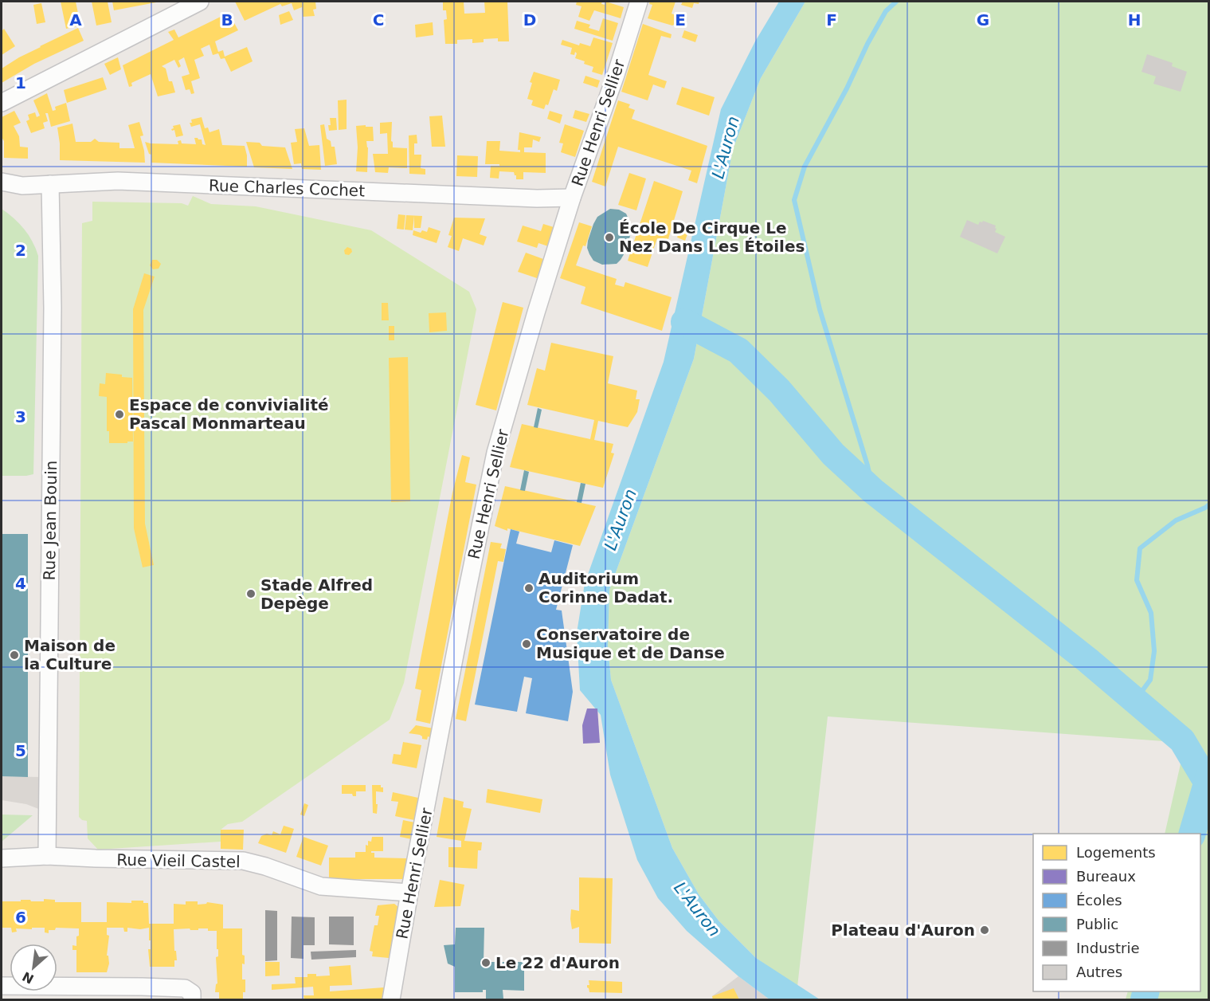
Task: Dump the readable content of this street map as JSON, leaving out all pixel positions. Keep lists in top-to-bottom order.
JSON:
{
  "streets": {
    "street": [
      "Rue Henri Sellier",
      "Rue Charles Cochet",
      "Rue Jean Bouin",
      "Rue Vieil Castel"
    ]
  },
  "crossings": [
    ["Rue Henri Sellier", "Rue Charles Cochet"],
    ["Rue Henri Sellier", "Rue Vieil Castel"],
    ["Rue Charles Cochet", "Rue Jean Bouin"],
    ["Rue Jean Bouin", "Rue Vieil Castel"]
  ],
  "water": ["L'Auron"],
  "places": [
    "École De Cirque Le Nez Dans Les Étoiles",
    "Espace de convivialité Pascal Monmarteau",
    "Auditorium Corinne Dadat.",
    "Stade Alfred Depège",
    "Conservatoire de Musique et de Danse",
    "Maison de la Culture",
    "Plateau d'Auron",
    "Le 22 d'Auron"
  ],
  "legend": [
    "Logements",
    "Bureaux",
    "Écoles",
    "Public",
    "Industrie",
    "Autres"
  ],
  "north": "bottom left",
  "grid": {
    "columns": [
      "A",
      "B",
      "C",
      "D",
      "E",
      "F",
      "G",
      "H"
    ],
    "rows": [
      "1",
      "2",
      "3",
      "4",
      "5",
      "6"
    ]
  }
}
